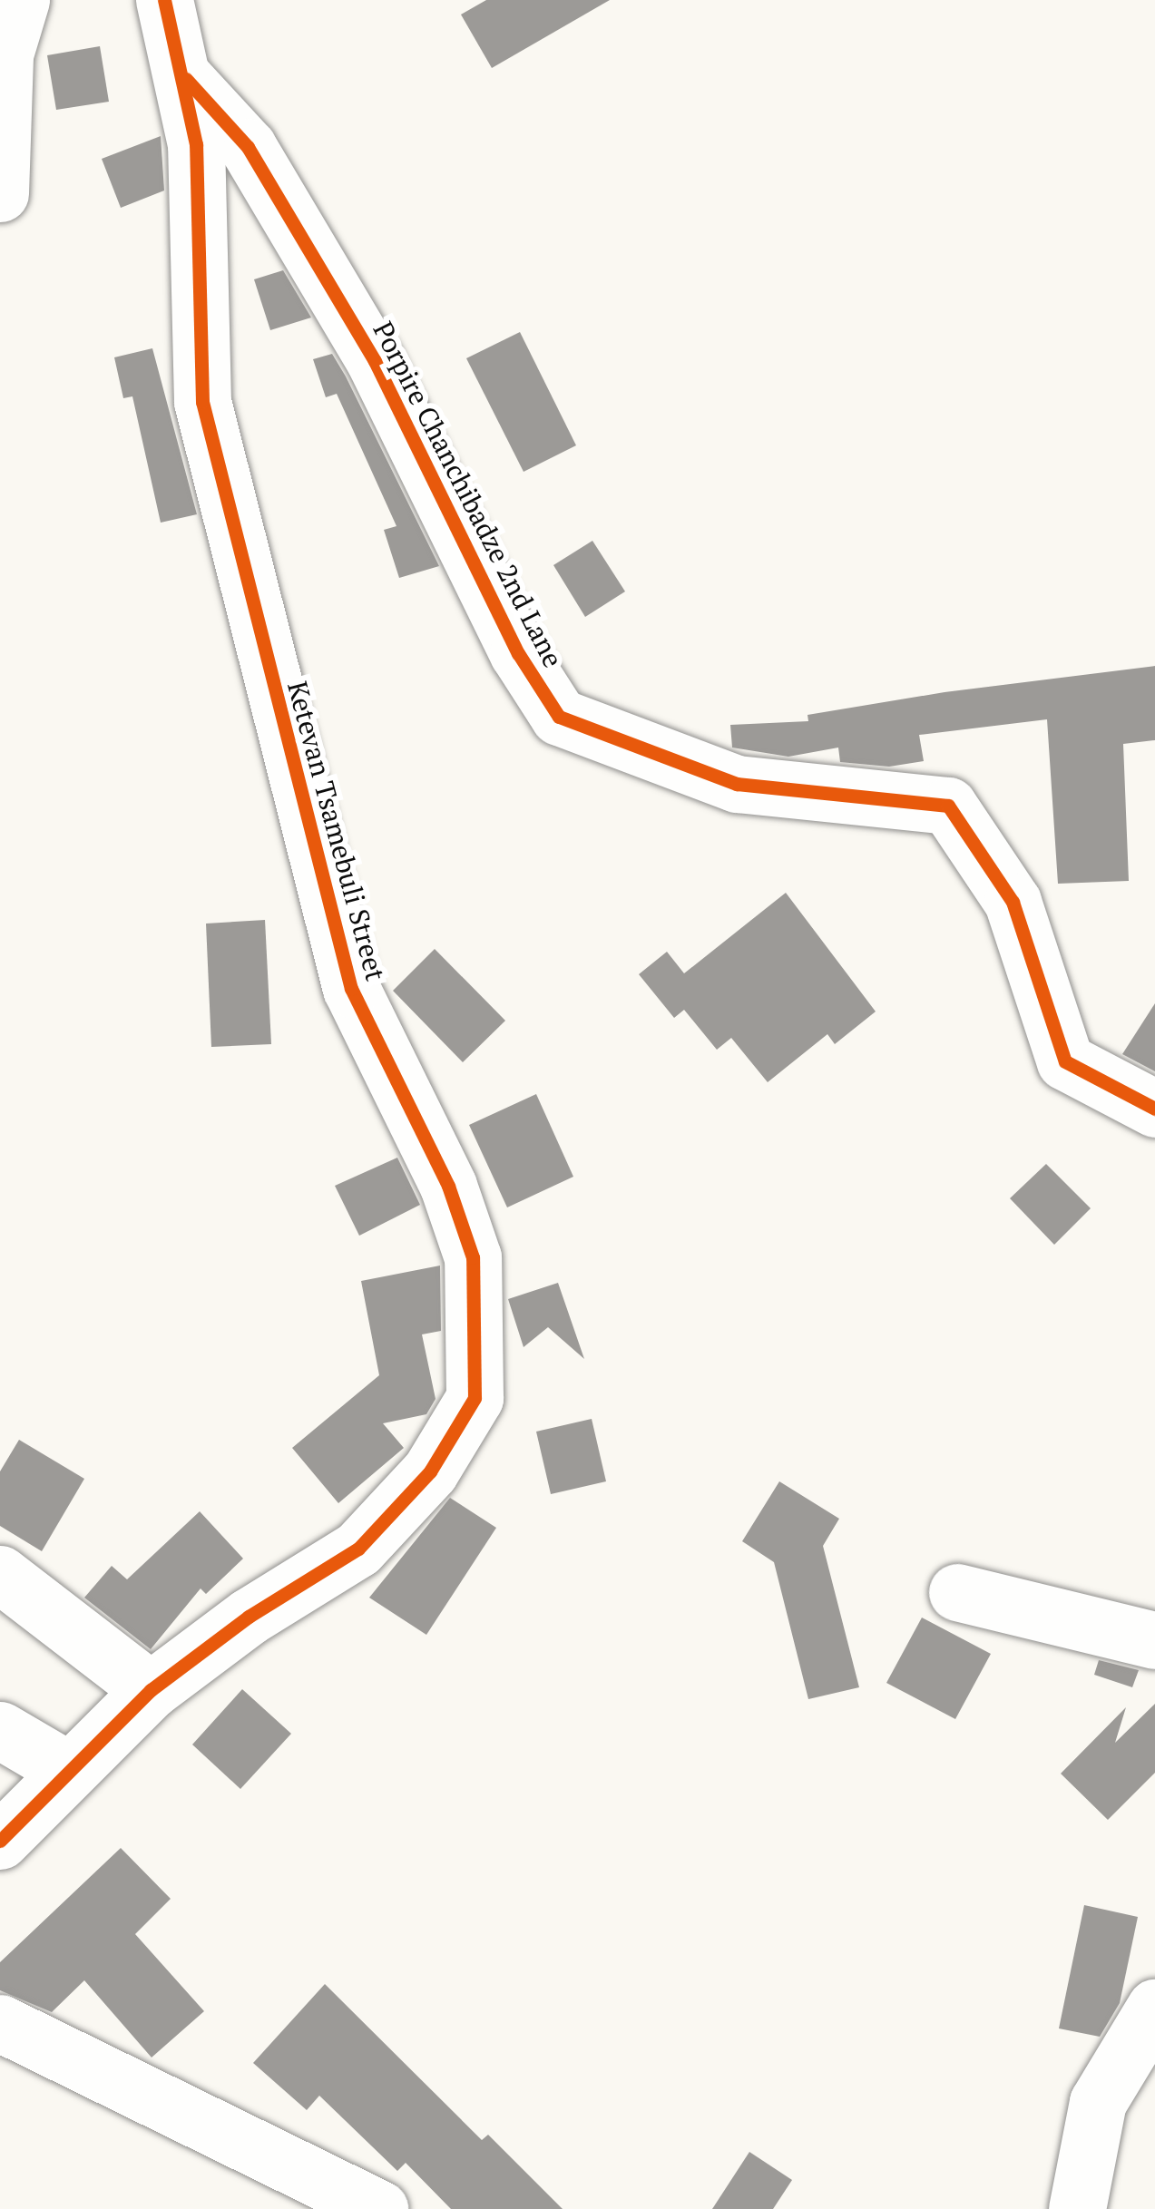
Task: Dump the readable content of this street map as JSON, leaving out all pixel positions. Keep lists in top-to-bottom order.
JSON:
{
  "streets": {
    "street": ["Porpire Chanchibadze 2nd Lane", "Ketevan Tsamebuli Street"]
  },
  "crossings": [
    ["Porpire Chanchibadze 2nd Lane", "Ketevan Tsamebuli Street"]
  ]
}
